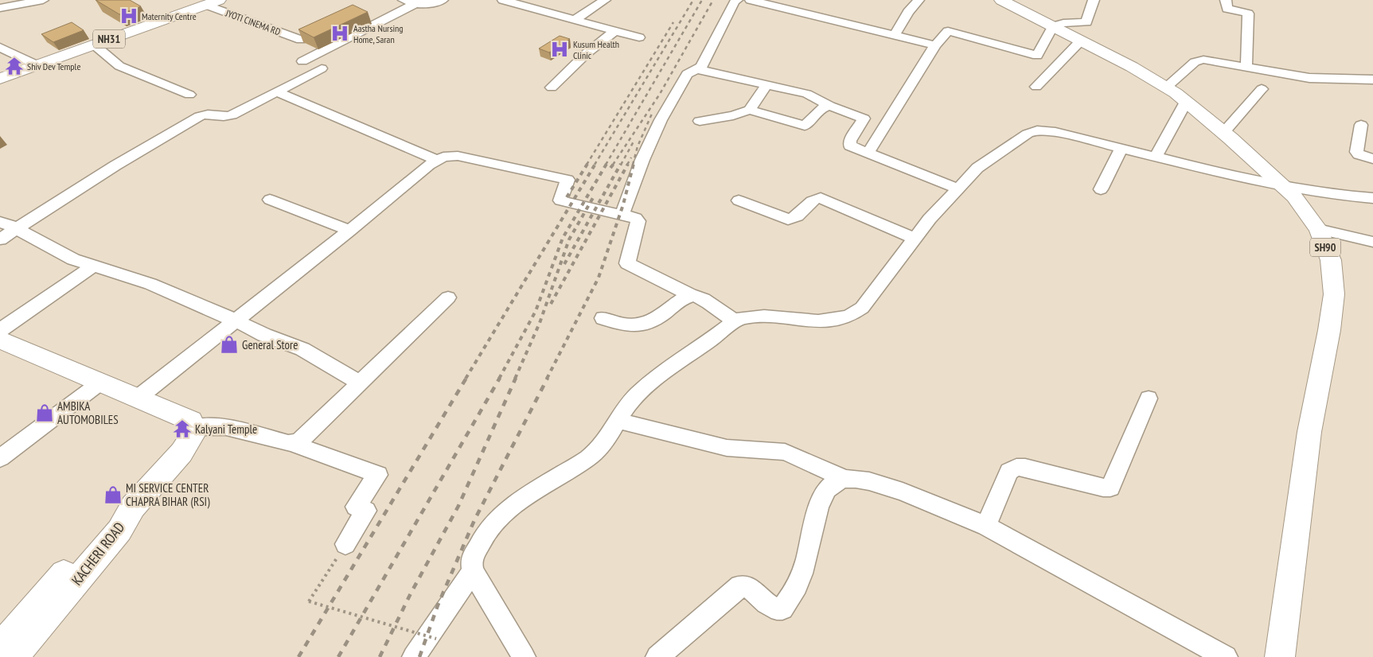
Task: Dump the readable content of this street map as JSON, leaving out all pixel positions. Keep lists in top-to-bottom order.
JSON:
{
  "streets": {
    "main road": ["NH31", "SH90", "KACHERI ROAD"],
    "street": ["JYOTI CINEMA RD"]
  },
  "crossings": [
    ["JYOTI CINEMA RD", "NH31"]
  ],
  "places": {
    "hospital": ["Maternity Centre", "Aastha Nursing Home, Saran", "Kusum Health Clinic"],
    "temple": ["Shiv Dev Temple", "Kalyani Temple"],
    "shop": ["General Store", "AMBIKA AUTOMOBILES", "MI SERVICE CENTER CHAPRA BIHAR (RSI)"]
  }
}
